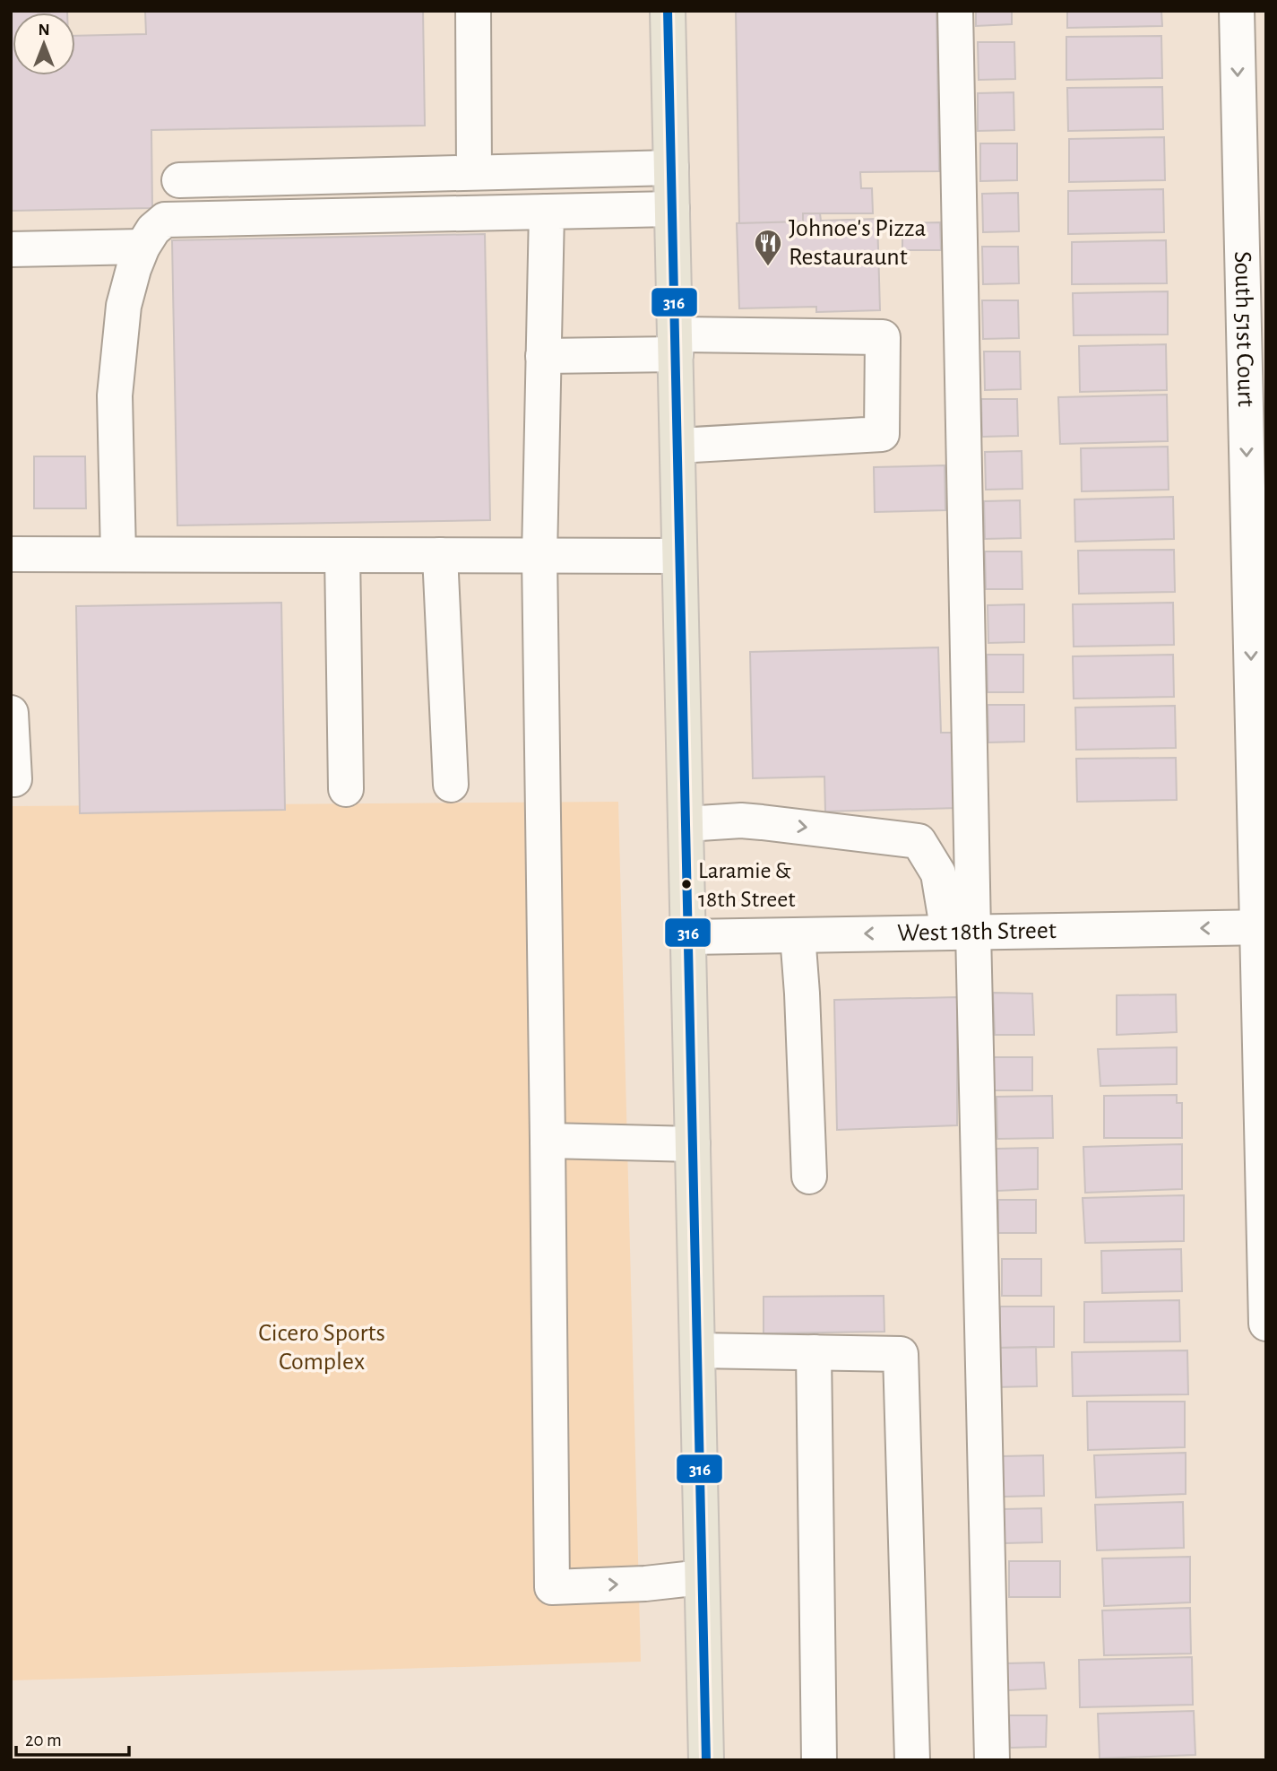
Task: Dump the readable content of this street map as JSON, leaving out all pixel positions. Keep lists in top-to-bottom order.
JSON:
{
  "streets": {
    "street": ["South 51st Court", "West 18th Street"]
  },
  "crossings": [
    ["South 51st Court", "West 18th Street"]
  ],
  "one_way": ["West 18th Street"],
  "parks": ["Cicero Sports Complex"],
  "places": {
    "restaurant": ["Johnoe's Pizza Restauraunt"],
    "other": ["Laramie & 18th Street"]
  },
  "lines": ["transit line 316"],
  "scale_bar": "20 m",
  "north": "top"
}
